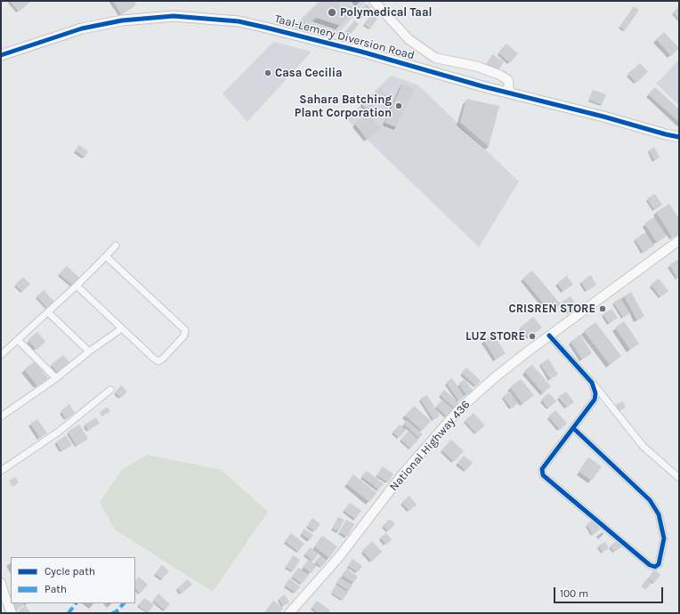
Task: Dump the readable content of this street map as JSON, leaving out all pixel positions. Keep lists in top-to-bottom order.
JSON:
{
  "streets": {
    "main road": ["Taal-Lemery Diversion Road", "National Highway 436"]
  },
  "places": [
    "Polymedical Taal",
    "Casa Cecilia",
    "Sahara Batching Plant Corporation",
    "CRISREN STORE",
    "LUZ STORE"
  ],
  "legend": ["Cycle path", "Path"],
  "scale_bar": "100 m"
}
